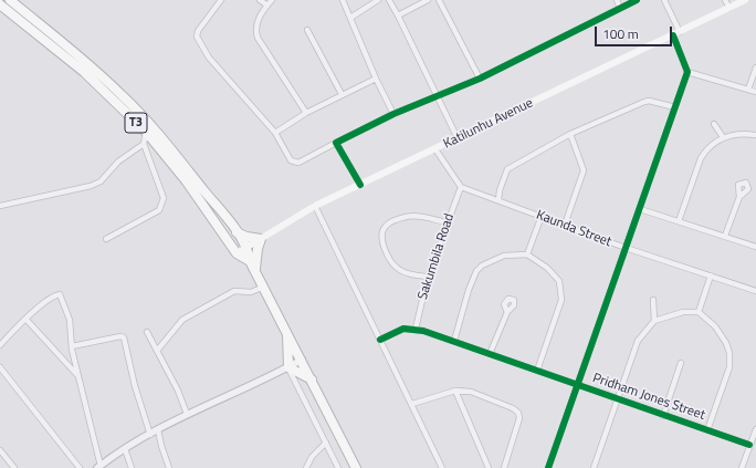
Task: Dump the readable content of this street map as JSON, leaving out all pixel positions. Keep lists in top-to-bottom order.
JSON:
{
  "streets": {
    "highway": ["T3"],
    "main road": ["Katilunhu Avenue"],
    "street": ["Kaunda Street", "Sakumbila Road", "Pridham Jones Street"]
  },
  "crossings": [
    ["T3", "Katilunhu Avenue"],
    ["Kaunda Street", "Sakumbila Road"],
    ["Sakumbila Road", "Pridham Jones Street"]
  ],
  "scale_bar": "100 m"
}
